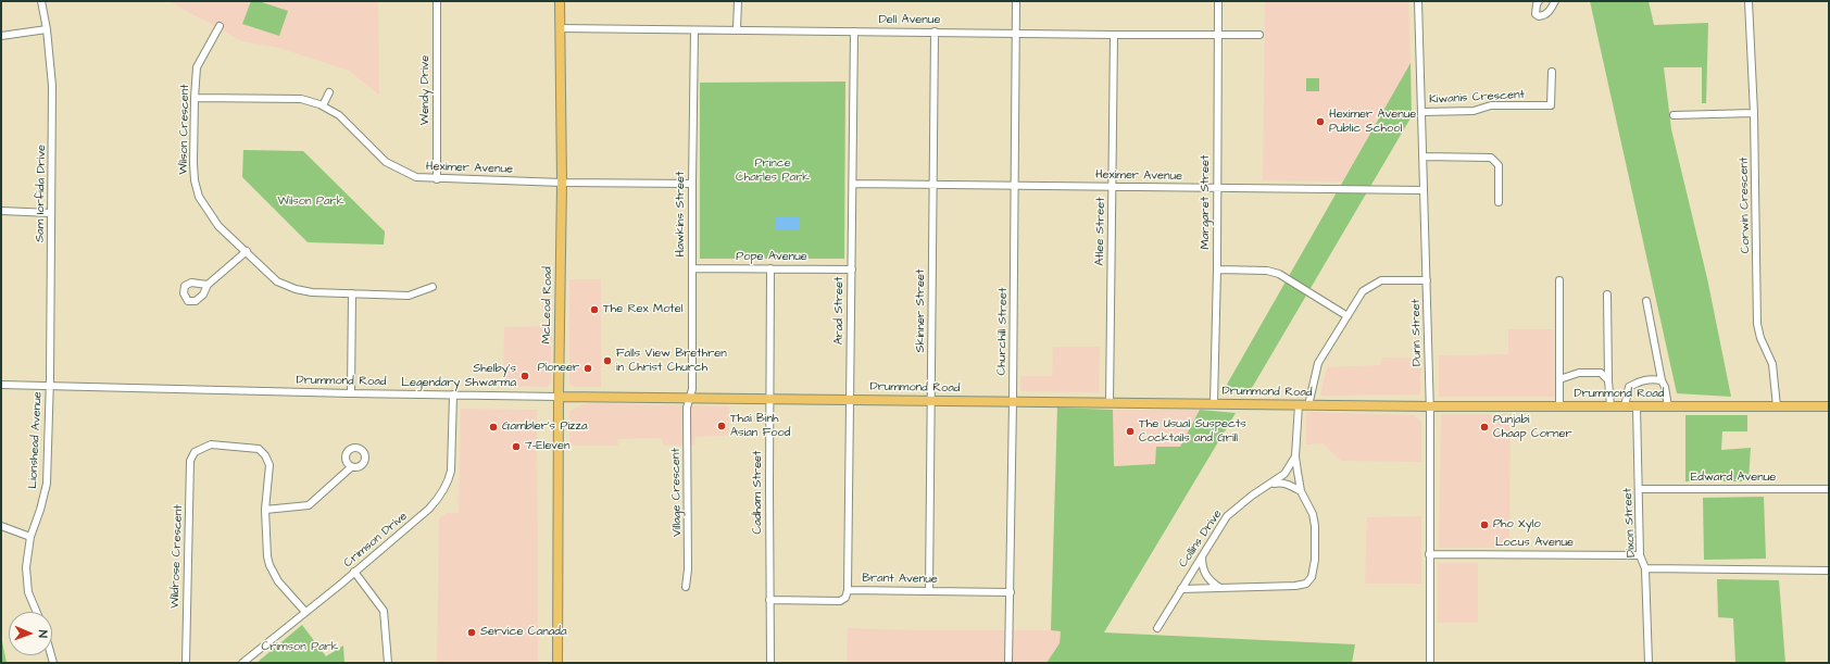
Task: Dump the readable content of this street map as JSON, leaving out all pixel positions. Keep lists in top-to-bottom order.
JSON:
{
  "streets": {
    "main road": ["McLeod Road", "Drummond Road"],
    "street": [
      "Dell Avenue",
      "Wendy Drive",
      "Kiwanis Crescent",
      "Wilson Crescent",
      "Heximer Avenue",
      "Sam Iorfida Drive",
      "Margaret Street",
      "Corwin Crescent",
      "Hawkins Street",
      "Atlee Street",
      "Pope Avenue",
      "Arad Street",
      "Skinner Street",
      "Churchill Street",
      "Dunn Street",
      "Lionshead Avenue",
      "Edward Avenue",
      "Village Crescent",
      "Cadham Street",
      "Dixon Street",
      "Collins Drive",
      "Crimson Drive",
      "Locus Avenue",
      "Wildrose Crescent",
      "Brant Avenue"
    ]
  },
  "crossings": [
    ["Dell Avenue", "Margaret Street"],
    ["Dell Avenue", "Hawkins Street"],
    ["Dell Avenue", "Atlee Street"],
    ["Dell Avenue", "McLeod Road"],
    ["Dell Avenue", "Arad Street"],
    ["Dell Avenue", "Skinner Street"],
    ["Dell Avenue", "Churchill Street"],
    ["Wendy Drive", "Heximer Avenue"],
    ["Kiwanis Crescent", "Dunn Street"],
    ["Wilson Crescent", "Heximer Avenue"],
    ["Heximer Avenue", "Margaret Street"],
    ["Heximer Avenue", "Hawkins Street"],
    ["Heximer Avenue", "Atlee Street"],
    ["Heximer Avenue", "McLeod Road"],
    ["Heximer Avenue", "Arad Street"],
    ["Heximer Avenue", "Skinner Street"],
    ["Heximer Avenue", "Churchill Street"],
    ["Heximer Avenue", "Dunn Street"],
    ["Sam Iorfida Drive", "Drummond Road"],
    ["Sam Iorfida Drive", "Lionshead Avenue"],
    ["Margaret Street", "Drummond Road"],
    ["Corwin Crescent", "Drummond Road"],
    ["Hawkins Street", "Pope Avenue"],
    ["Hawkins Street", "Drummond Road"],
    ["Hawkins Street", "Village Crescent"],
    ["Atlee Street", "Drummond Road"],
    ["Pope Avenue", "Arad Street"],
    ["Pope Avenue", "Cadham Street"],
    ["McLeod Road", "Drummond Road"],
    ["Arad Street", "Drummond Road"],
    ["Arad Street", "Brant Avenue"],
    ["Skinner Street", "Drummond Road"],
    ["Skinner Street", "Brant Avenue"],
    ["Churchill Street", "Drummond Road"],
    ["Churchill Street", "Brant Avenue"],
    ["Dunn Street", "Drummond Road"],
    ["Dunn Street", "Collins Drive"],
    ["Dunn Street", "Locus Avenue"],
    ["Drummond Road", "Lionshead Avenue"],
    ["Drummond Road", "Village Crescent"],
    ["Drummond Road", "Cadham Street"],
    ["Drummond Road", "Dixon Street"],
    ["Drummond Road", "Collins Drive"],
    ["Drummond Road", "Crimson Drive"],
    ["Edward Avenue", "Dixon Street"],
    ["Cadham Street", "Brant Avenue"],
    ["Dixon Street", "Locus Avenue"]
  ],
  "parks": ["Prince Charles Park", "Wilson Park", "Crimson Park"],
  "places": [
    "Heximer Avenue Public School",
    "The Rex Motel",
    "Falls View Brethren in Christ Church",
    "Pioneer",
    "Shelby's Legendary Shwarma",
    "Thai Binh Asian Food",
    "Gambler's Pizza",
    "Punjabi Chaap Corner",
    "The Usual Suspects Cocktails and Grill",
    "7-Eleven",
    "Pho Xylo",
    "Service Canada"
  ],
  "north": "right"
}
